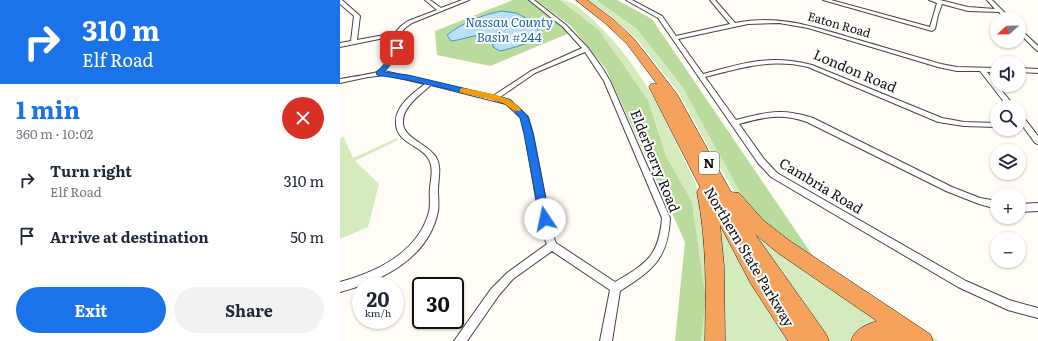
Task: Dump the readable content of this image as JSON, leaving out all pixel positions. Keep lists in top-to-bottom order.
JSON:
{
  "streets": {
    "highway": ["N", "Northern State Parkway"],
    "street": [
      "Eaton Road",
      "London Road",
      "Elderberry Road",
      "Cambria Road"
    ]
  },
  "crossings": [
    ["Eaton Road", "Cambria Road"],
    ["London Road", "Cambria Road"]
  ],
  "water": ["Nassau County Basin #244"],
  "north": "left",
  "page": {
    "turn": ["310 m", "Elf Road"],
    "map_buttons": ["+", "−"],
    "heading": ["1 min", "360 m · 10:02"],
    "list": [
      {
        "name": "Turn right",
        "note": "Elf Road",
        "value": "310 m"
      },
      {
        "name": "Arrive at destination",
        "value": "50 m"
      }
    ],
    "speed": "20 km/h",
    "limit": "30",
    "buttons": ["Exit", "Share"]
  }
}
